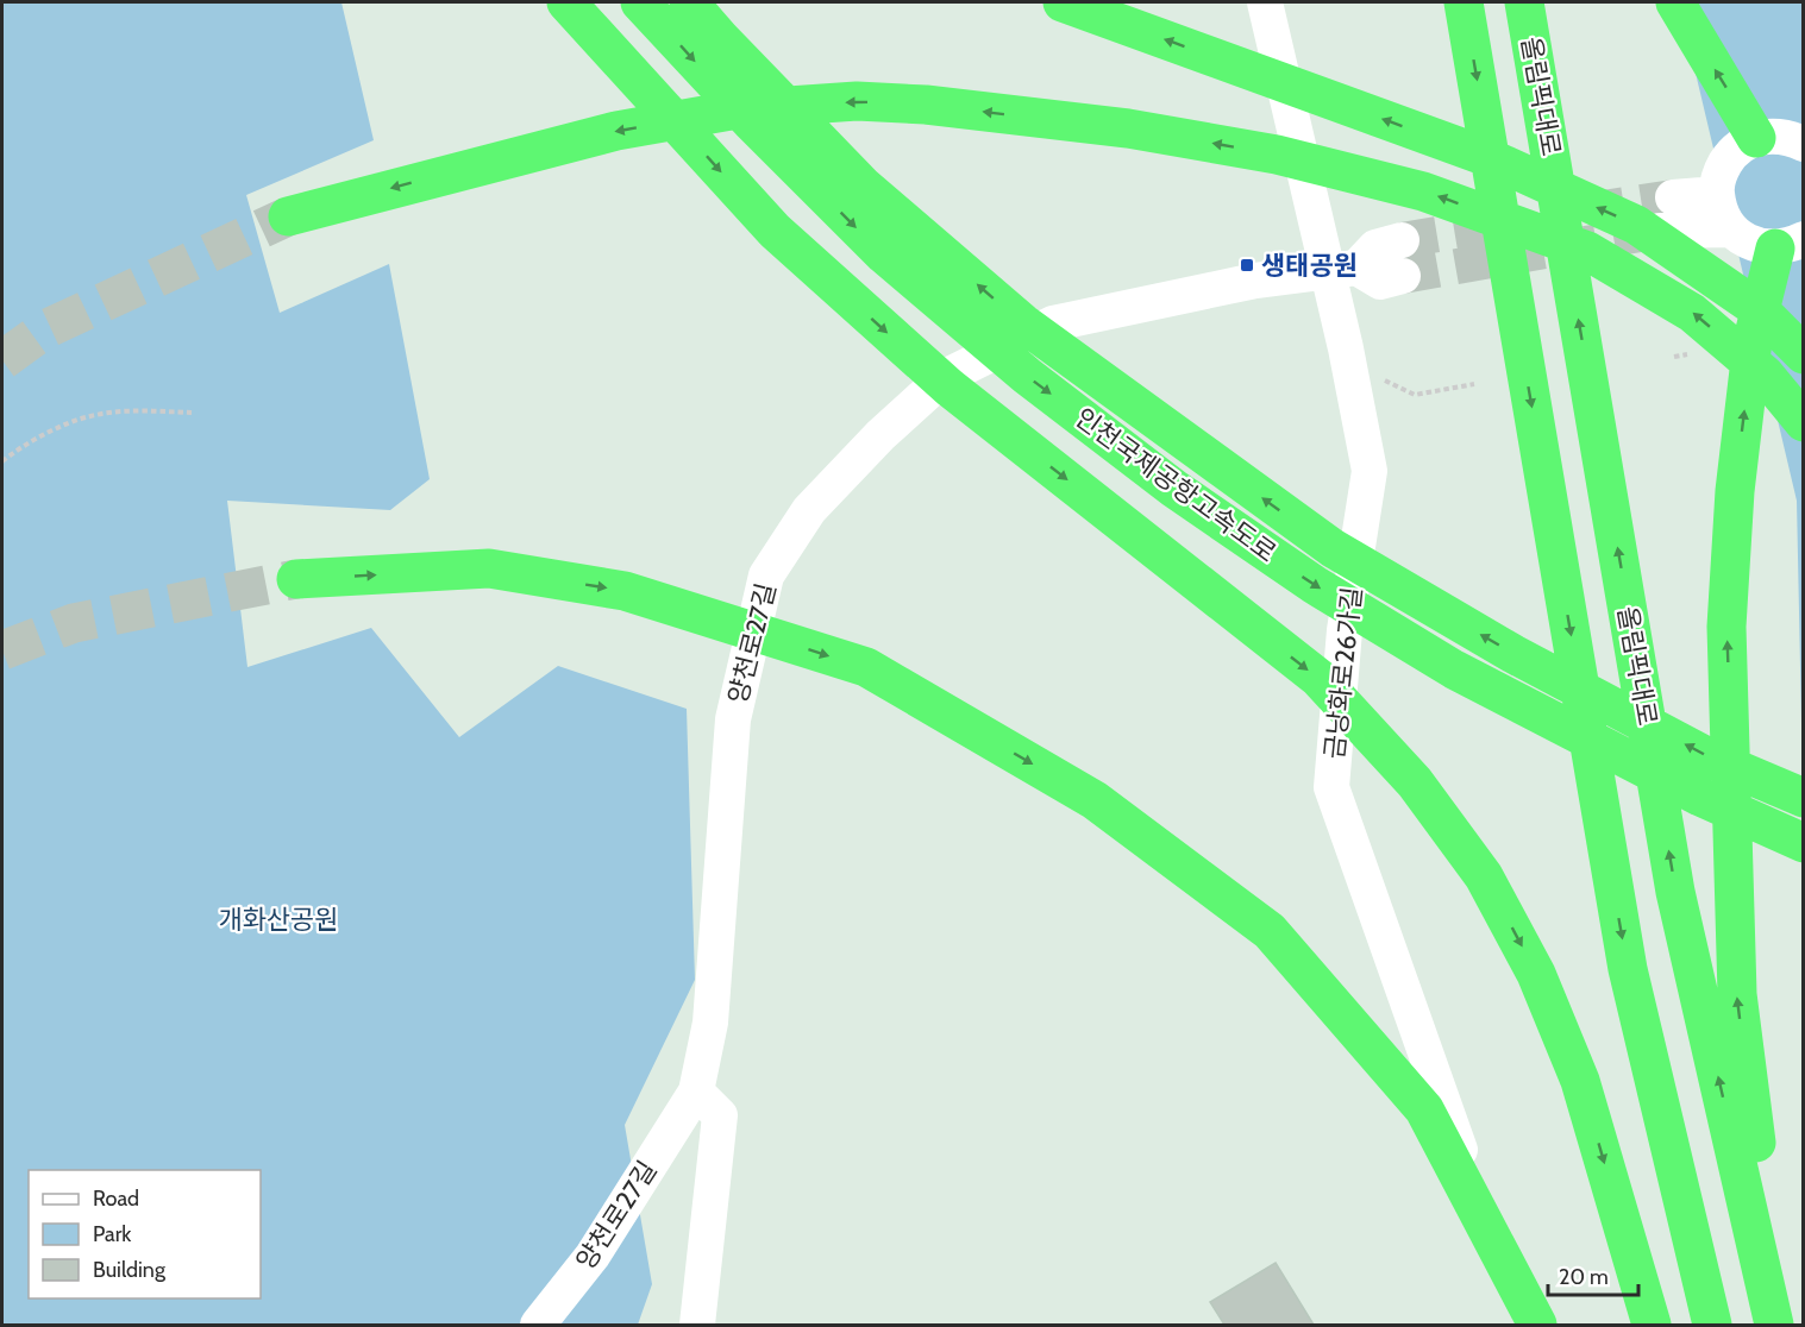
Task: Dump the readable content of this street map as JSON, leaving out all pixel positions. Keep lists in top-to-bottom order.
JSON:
{
  "streets": {
    "highway": ["올림픽대로", "인천국제공항고속도로"],
    "street": ["양천로27길", "금낭화로26가길"]
  },
  "crossings": [
    ["양천로27길", "금낭화로26가길"]
  ],
  "parks": ["개화산공원"],
  "places": {
    "transit": ["생태공원"]
  },
  "legend": ["Road", "Park", "Building"],
  "scale_bar": "20 m"
}
